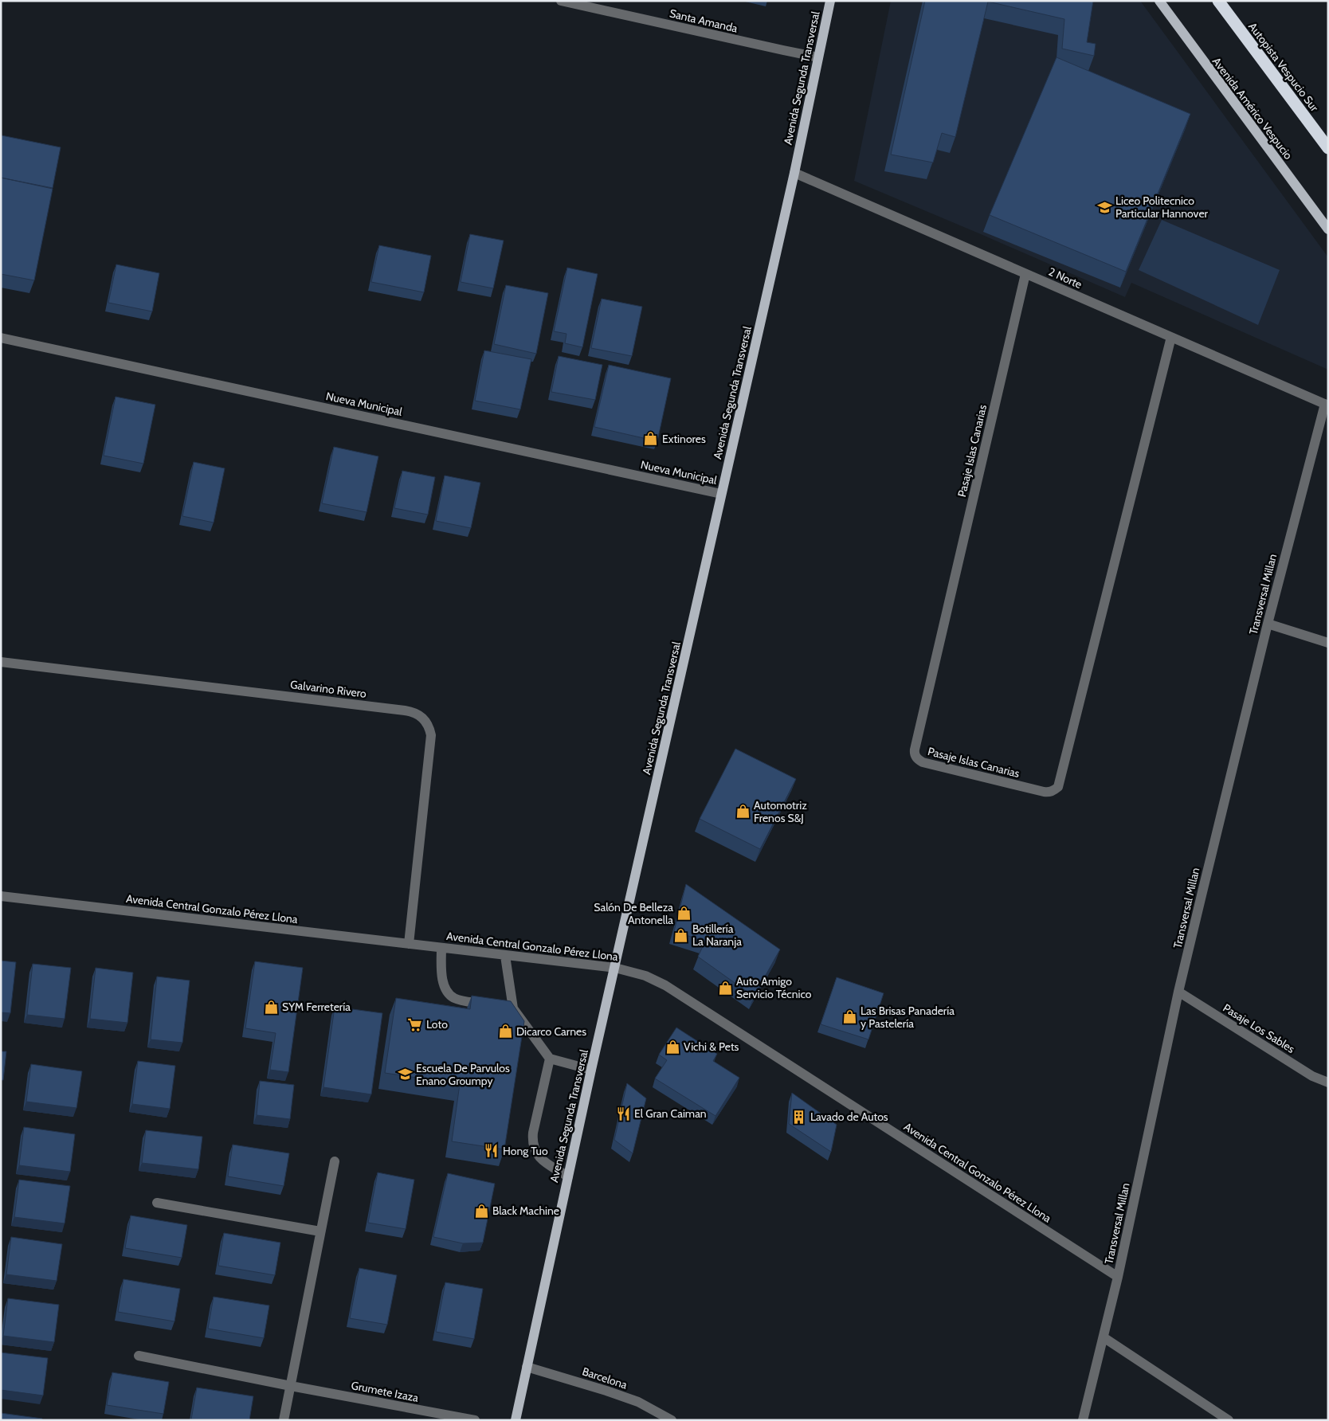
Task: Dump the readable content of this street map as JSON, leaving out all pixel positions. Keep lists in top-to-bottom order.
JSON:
{
  "streets": {
    "highway": ["Autopista Vespucio Sur"],
    "main road": ["Avenida Segunda Transversal", "Avenida Américo Vespucio"],
    "street": [
      "Santa Amanda",
      "2 Norte",
      "Nueva Municipal",
      "Pasaje Islas Canarias",
      "Transversal Millan",
      "Galvarino Rivero",
      "Avenida Central Gonzalo Pérez Llona",
      "Pasaje Los Sables",
      "Barcelona",
      "Grumete Izaza"
    ]
  },
  "crossings": [
    ["Santa Amanda", "Avenida Segunda Transversal"],
    ["Avenida Segunda Transversal", "2 Norte"],
    ["Avenida Segunda Transversal", "Nueva Municipal"],
    ["Avenida Segunda Transversal", "Avenida Central Gonzalo Pérez Llona"],
    ["Avenida Segunda Transversal", "Barcelona"],
    ["2 Norte", "Pasaje Islas Canarias"],
    ["2 Norte", "Transversal Millan"],
    ["Transversal Millan", "Avenida Central Gonzalo Pérez Llona"],
    ["Transversal Millan", "Pasaje Los Sables"],
    ["Galvarino Rivero", "Avenida Central Gonzalo Pérez Llona"]
  ],
  "places": {
    "school or university": ["Liceo Politecnico Particular Hannover", "Escuela De Parvulos Enano Groumpy"],
    "shop": [
      "Extinores",
      "Automotriz Frenos S&J",
      "Salón De Belleza Antonella",
      "Botillería La Naranja",
      "Auto Amigo Servicio Técnico",
      "SYM Ferretería",
      "Las Brisas Panadería y Pastelería",
      "Dicarco Carnes",
      "Vichi & Pets",
      "Black Machine"
    ],
    "supermarket": ["Loto"],
    "restaurant": ["El Gran Caiman", "Hong Tuo"],
    "building": ["Lavado de Autos"]
  }
}
